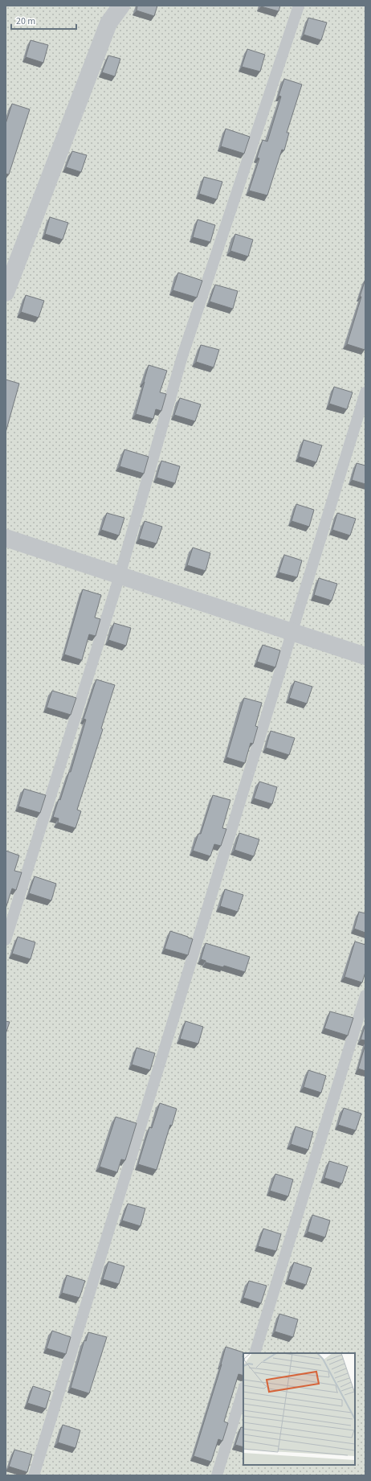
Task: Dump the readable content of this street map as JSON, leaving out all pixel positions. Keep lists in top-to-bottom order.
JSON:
{
  "scale_bar": "20 m"
}
